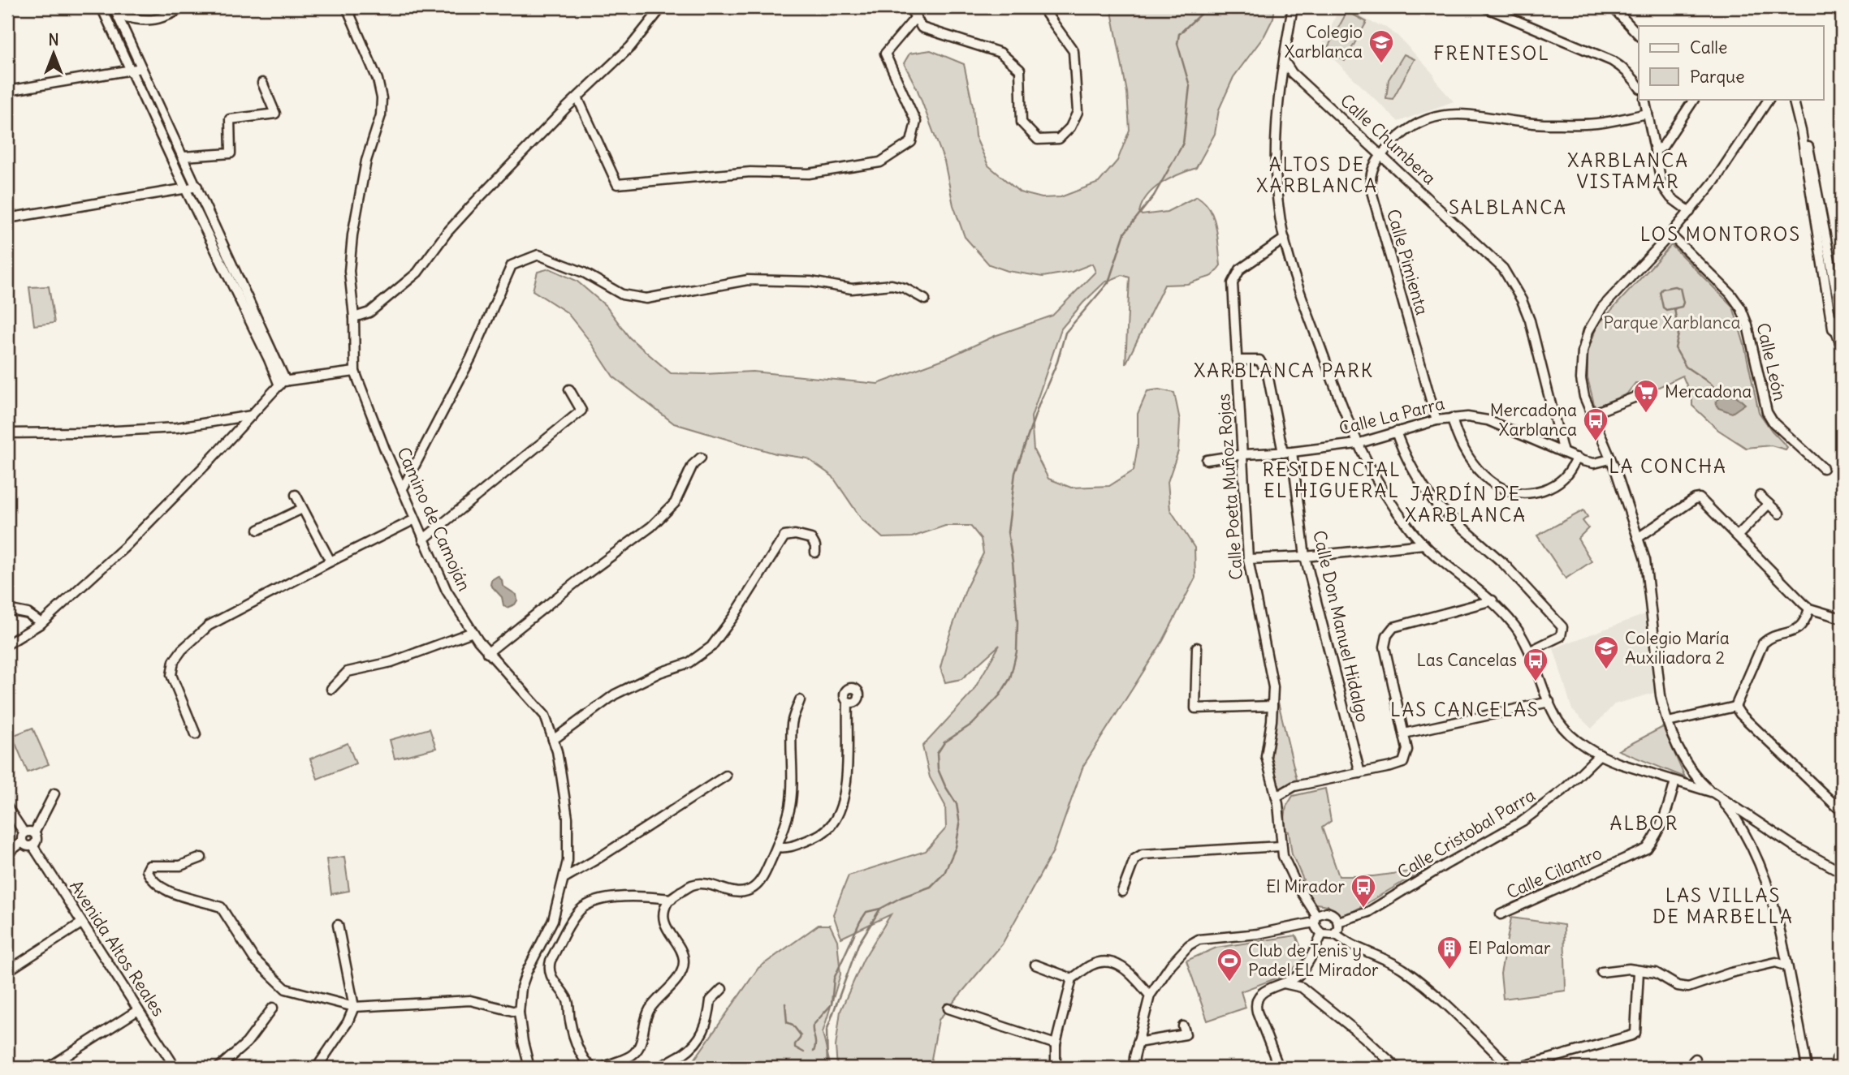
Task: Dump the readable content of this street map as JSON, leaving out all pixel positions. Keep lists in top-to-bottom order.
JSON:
{
  "streets": {
    "street": [
      "Calle Chumbera",
      "Calle Pimienta",
      "Calle León",
      "Calle La Parra",
      "Calle Poeta Muñoz Rojas",
      "Camino de Camoján",
      "Calle Don Manuel Hidalgo",
      "Calle Cristobal Parra",
      "Calle Cilantro",
      "Avenida Altos Reales"
    ]
  },
  "crossings": [
    ["Calle Chumbera", "Calle Pimienta"],
    ["Calle Chumbera", "Calle La Parra"],
    ["Calle Pimienta", "Calle La Parra"],
    ["Calle La Parra", "Calle Poeta Muñoz Rojas"],
    ["Calle La Parra", "Calle Don Manuel Hidalgo"],
    ["Calle Poeta Muñoz Rojas", "Calle Don Manuel Hidalgo"],
    ["Calle Poeta Muñoz Rojas", "Calle Cristobal Parra"]
  ],
  "districts": [
    "FRENTESOL",
    "XARBLANCA VISTAMAR",
    "ALTOS DE XARBLANCA",
    "SALBLANCA",
    "LOS MONTOROS",
    "XARBLANCA PARK",
    "LA CONCHA",
    "RESIDENCIAL EL HIGUERAL",
    "JARDÍN DE XARBLANCA",
    "LAS CANCELAS",
    "ALBOR",
    "LAS VILLAS DE MARBELLA"
  ],
  "parks": ["Parque Xarblanca"],
  "places": {
    "school or university": ["Colegio Xarblanca", "Colegio María Auxiliadora 2"],
    "supermarket": ["Mercadona"],
    "bus stop": ["Mercadona Xarblanca", "Las Cancelas", "El Mirador"],
    "building": ["El Palomar"],
    "sports": ["Club de Tenis y Padel EL Mirador"]
  },
  "legend": ["Calle", "Parque"],
  "north": "top"
}
